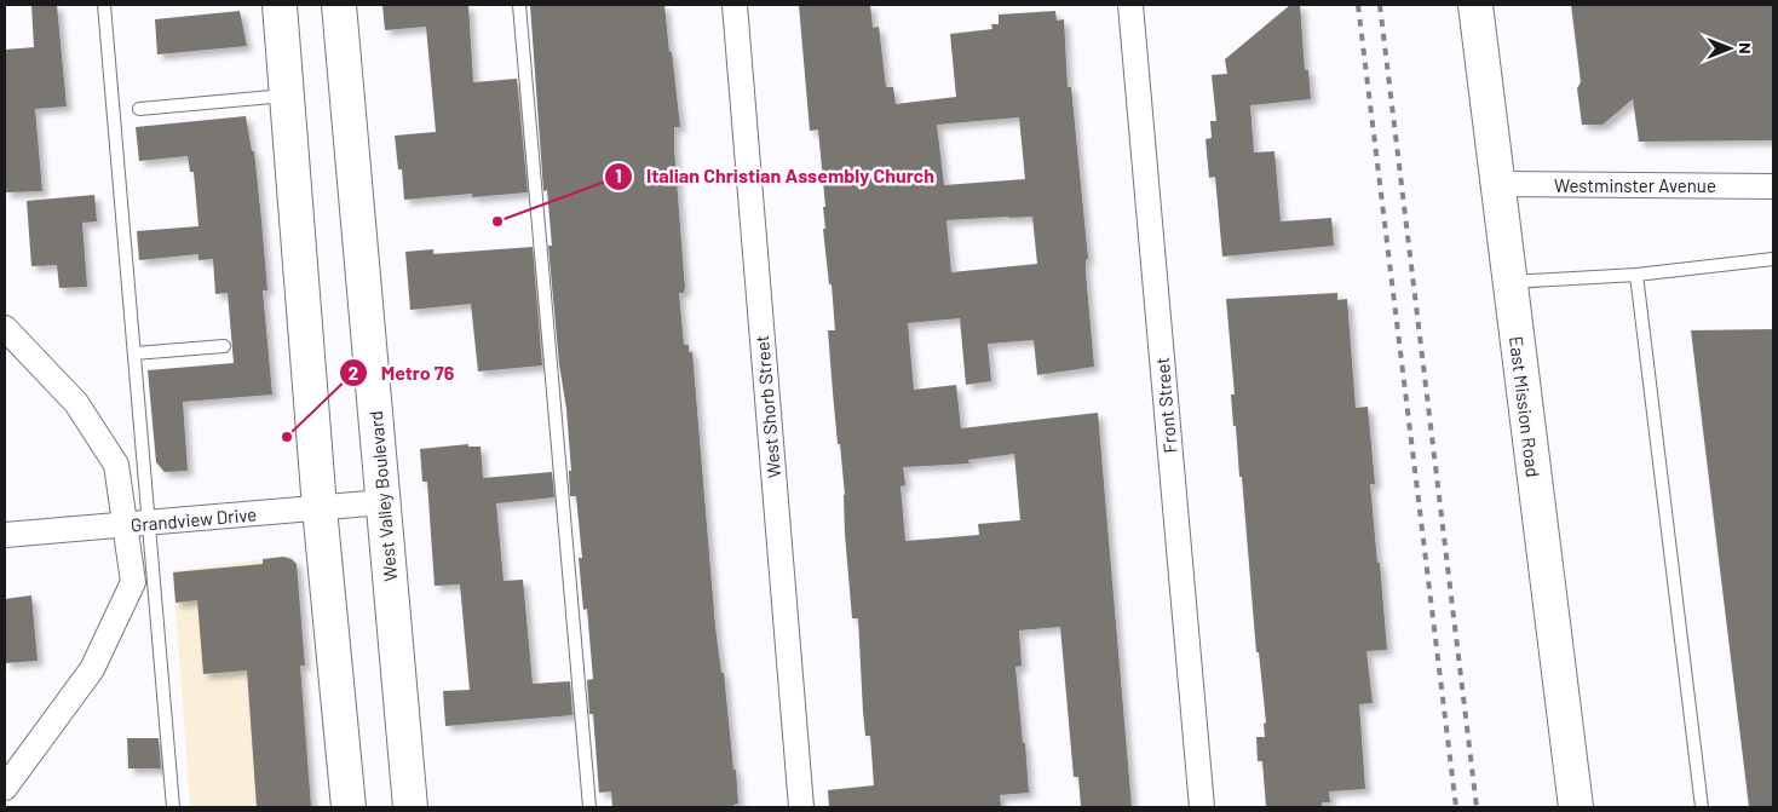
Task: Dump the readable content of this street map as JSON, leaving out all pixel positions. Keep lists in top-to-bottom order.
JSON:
{
  "streets": {
    "main road": ["East Mission Road", "West Valley Boulevard"],
    "street": [
      "Westminster Avenue",
      "Front Street",
      "West Shorb Street",
      "Grandview Drive"
    ]
  },
  "crossings": [
    ["Westminster Avenue", "East Mission Road"],
    ["West Valley Boulevard", "Grandview Drive"]
  ],
  "places": ["Italian Christian Assembly Church", "Metro 76"],
  "north": "right"
}
